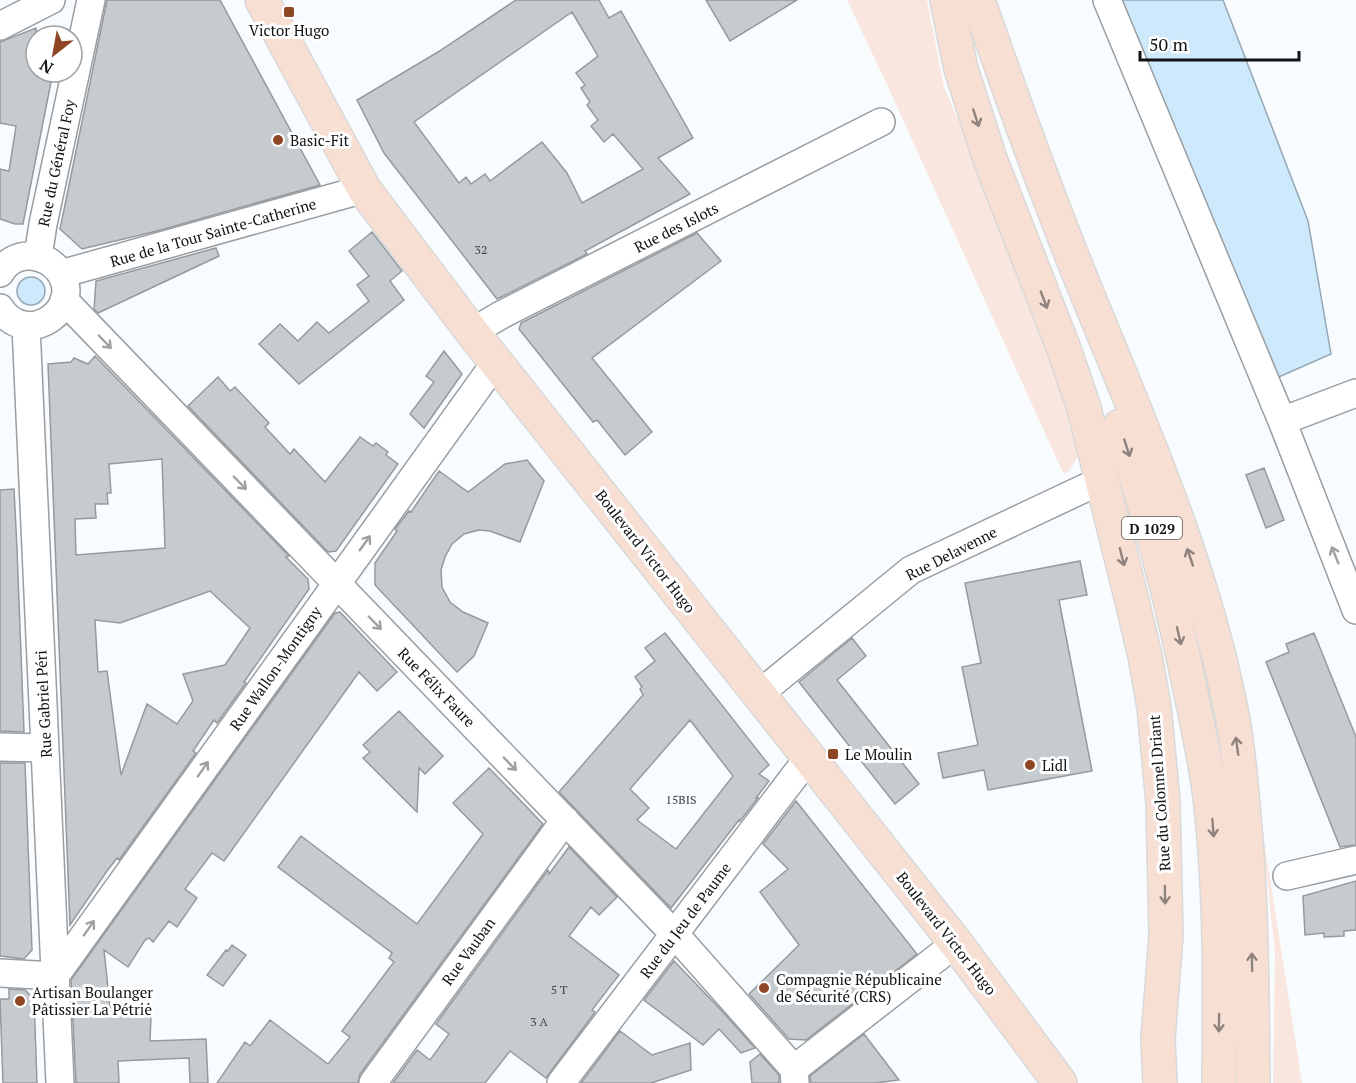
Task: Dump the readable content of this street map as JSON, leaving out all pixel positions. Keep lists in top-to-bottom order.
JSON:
{
  "streets": {
    "main road": ["D 1029", "Boulevard Victor Hugo", "Rue du Colonnel Driant"],
    "street": [
      "Rue du Général Foy",
      "Rue des Islots",
      "Rue de la Tour Sainte-Catherine",
      "Rue Delavenne",
      "Rue Wallon-Montigny",
      "Rue Félix Faure",
      "Rue Gabriel Péri",
      "Rue du Jeu de Paume",
      "Rue Vauban"
    ]
  },
  "crossings": [
    ["Rue du Général Foy", "Rue Félix Faure"],
    ["Rue des Islots", "Boulevard Victor Hugo"],
    ["Rue de la Tour Sainte-Catherine", "Boulevard Victor Hugo"],
    ["Rue de la Tour Sainte-Catherine", "Rue Félix Faure"],
    ["Boulevard Victor Hugo", "Rue Delavenne"],
    ["Boulevard Victor Hugo", "Rue Wallon-Montigny"],
    ["Boulevard Victor Hugo", "Rue du Jeu de Paume"],
    ["Rue Delavenne", "Rue du Colonnel Driant"],
    ["Rue Wallon-Montigny", "Rue Félix Faure"],
    ["Rue Wallon-Montigny", "Rue Gabriel Péri"],
    ["Rue Félix Faure", "Rue du Jeu de Paume"],
    ["Rue Félix Faure", "Rue Vauban"]
  ],
  "one_way": ["Rue Wallon-Montigny", "Rue Félix Faure"],
  "places": {
    "transit": ["Victor Hugo", "Le Moulin"],
    "other": [
      "Basic-Fit",
      "Lidl",
      "Compagnie Républicaine de Sécurité (CRS)",
      "Artisan Boulanger Pâtissier La Pétriė"
    ]
  },
  "house_numbers": [
    "32",
    "15BIS",
    "5 T",
    "3 A"
  ],
  "scale_bar": "50 m",
  "north": "bottom left"
}
